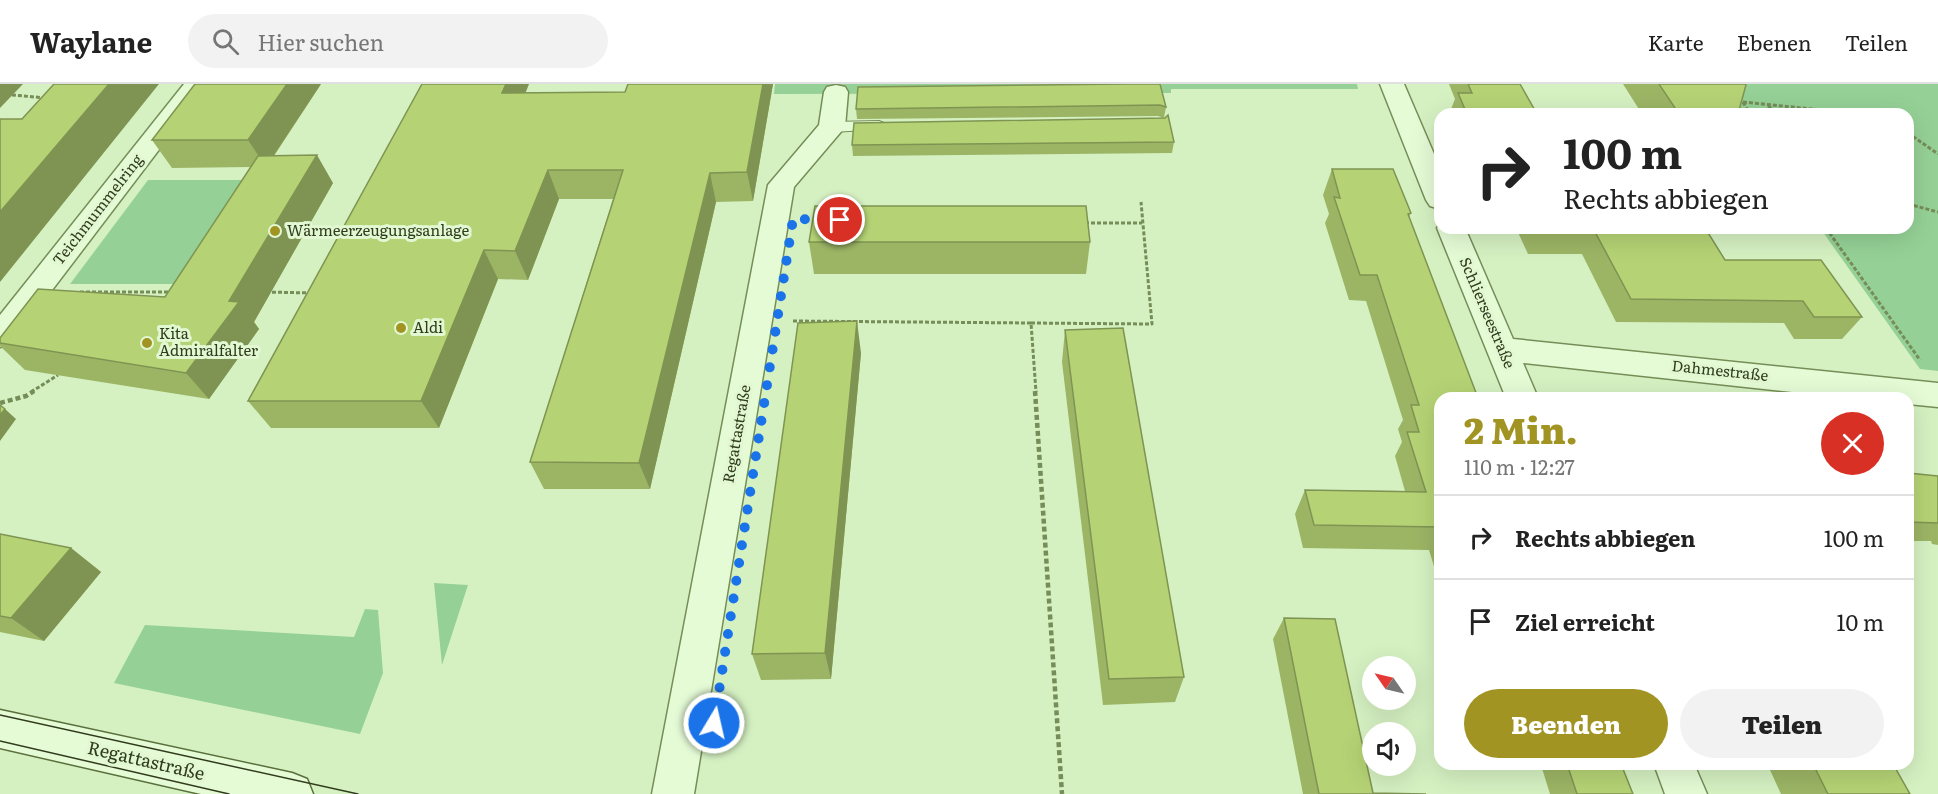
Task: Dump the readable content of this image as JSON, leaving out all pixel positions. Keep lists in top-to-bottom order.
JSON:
{
  "streets": {
    "street": [
      "Teichmummelring",
      "Schlierseestraße",
      "Dahmestraße",
      "Regattastraße"
    ]
  },
  "crossings": [
    ["Schlierseestraße", "Dahmestraße"]
  ],
  "places": ["Wärmeerzeugungsanlage", "Aldi", "Kita Admiralfalter"],
  "north": "top left",
  "page": {
    "header": "Waylane",
    "search": "Hier suchen",
    "nav": ["Karte", "Ebenen", "Teilen"],
    "turn": ["100 m", "Rechts abbiegen"],
    "heading": ["2 Min.", "110 m · 12:27"],
    "list": [
      {
        "name": "Rechts abbiegen",
        "value": "100 m"
      },
      {
        "name": "Ziel erreicht",
        "value": "10 m"
      }
    ],
    "buttons": ["Beenden", "Teilen"]
  }
}
